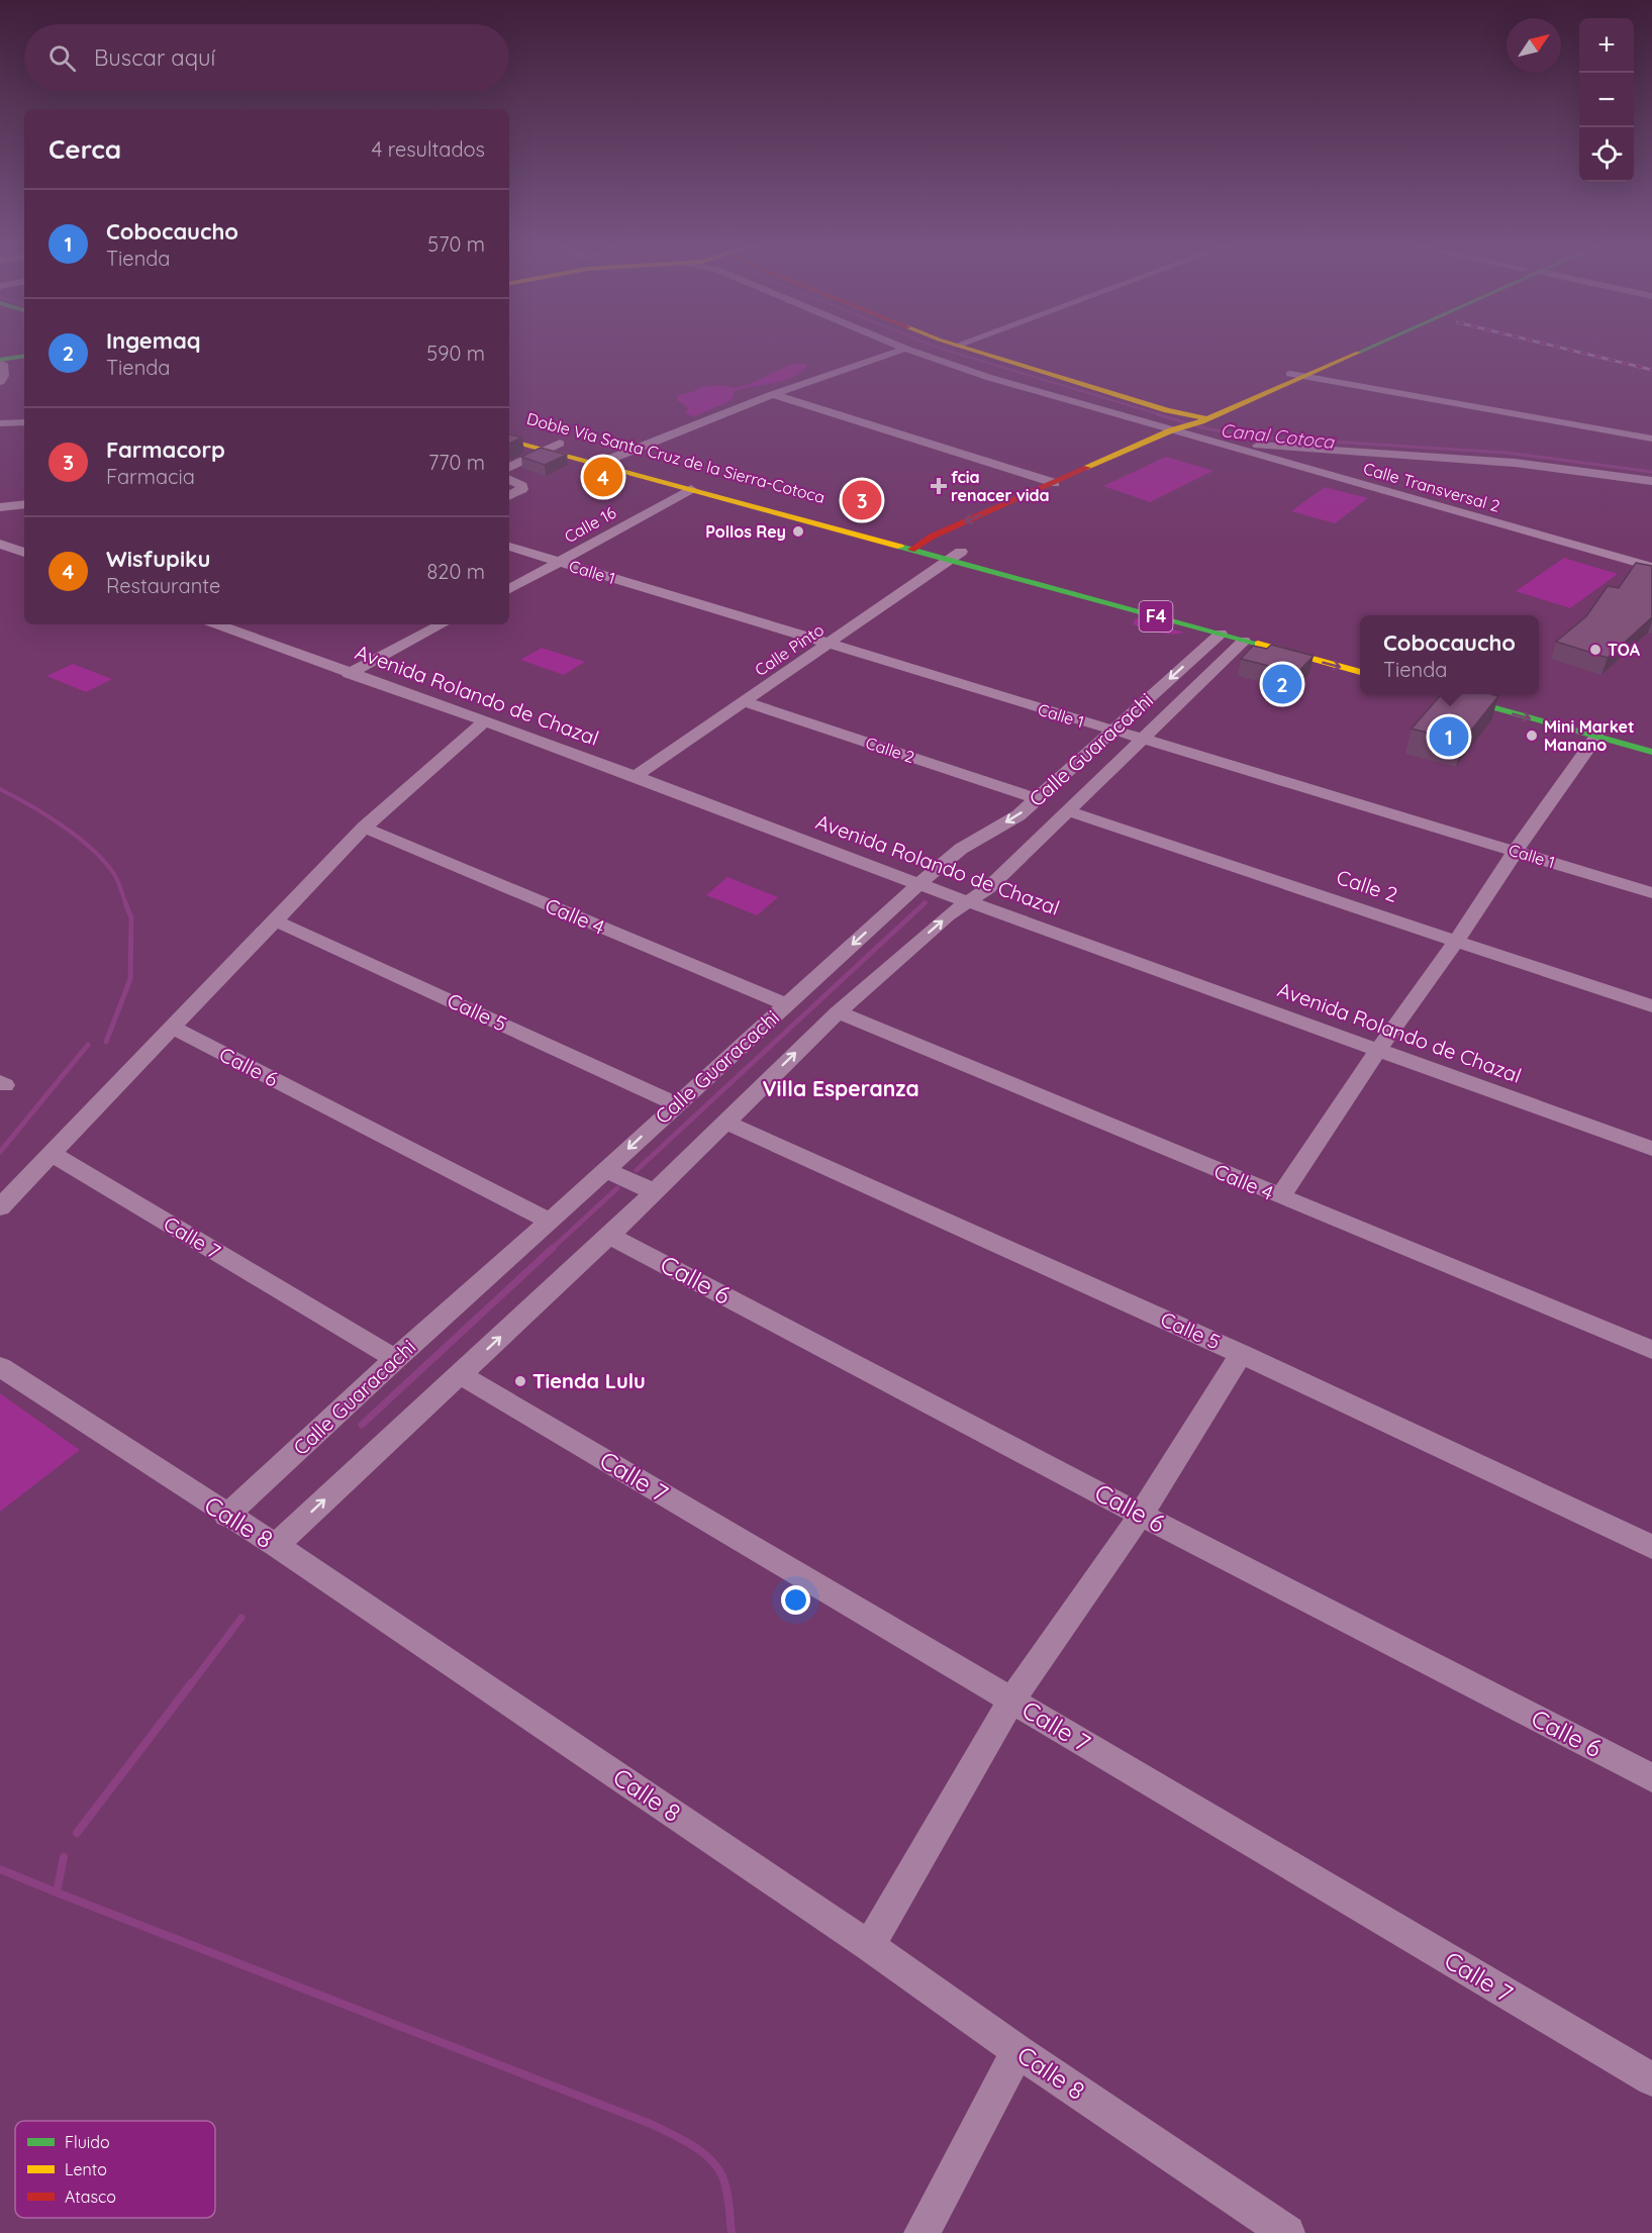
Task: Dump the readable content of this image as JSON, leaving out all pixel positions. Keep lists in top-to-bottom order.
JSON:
{
  "streets": {
    "main road": ["Doble Vía Santa Cruz de la Sierra-Cotoca", "F4"],
    "street": [
      "Calle Transversal 2",
      "Calle 16",
      "Calle 1",
      "Calle Pinto",
      "Avenida Rolando de Chazal",
      "Calle 2",
      "Calle Guaracachi",
      "Calle 4",
      "Calle 5",
      "Calle 6",
      "Calle 7",
      "Calle 8"
    ]
  },
  "crossings": [
    ["Doble Vía Santa Cruz de la Sierra-Cotoca", "Calle 16"],
    ["Doble Vía Santa Cruz de la Sierra-Cotoca", "Calle Pinto"],
    ["Doble Vía Santa Cruz de la Sierra-Cotoca", "Calle Guaracachi"],
    ["Calle 16", "Calle 1"],
    ["Calle 1", "Calle Pinto"],
    ["Calle 1", "Calle Guaracachi"],
    ["Calle Pinto", "Avenida Rolando de Chazal"],
    ["Calle Pinto", "Calle 2"],
    ["Avenida Rolando de Chazal", "Calle Guaracachi"],
    ["Calle 2", "Calle Guaracachi"],
    ["Calle Guaracachi", "Calle 4"],
    ["Calle Guaracachi", "Calle 5"],
    ["Calle Guaracachi", "Calle 6"],
    ["Calle Guaracachi", "Calle 7"],
    ["Calle Guaracachi", "Calle 8"]
  ],
  "districts": ["Villa Esperanza"],
  "water": ["Canal Cotoca"],
  "places": {
    "health": ["fcia renacer vida"],
    "other": [
      "Pollos Rey",
      "TOA",
      "Mini Market Manano",
      "Tienda Lulu"
    ]
  },
  "legend": ["Fluido", "Lento", "Atasco"],
  "north": "top right",
  "page": {
    "map_buttons": ["+", "−"],
    "search": "Buscar aquí",
    "heading": ["Cerca", "4 resultados"],
    "list": [
      {
        "mark": "1",
        "name": "Cobocaucho",
        "note": "Tienda",
        "value": "570 m"
      },
      {
        "mark": "2",
        "name": "Ingemaq",
        "note": "Tienda",
        "value": "590 m"
      },
      {
        "mark": "3",
        "name": "Farmacorp",
        "note": "Farmacia",
        "value": "770 m"
      },
      {
        "mark": "4",
        "name": "Wisfupiku",
        "note": "Restaurante",
        "value": "820 m"
      }
    ],
    "pins": [
      "4",
      "3",
      "2",
      "1"
    ],
    "popup": ["Cobocaucho", "Tienda"]
  }
}
